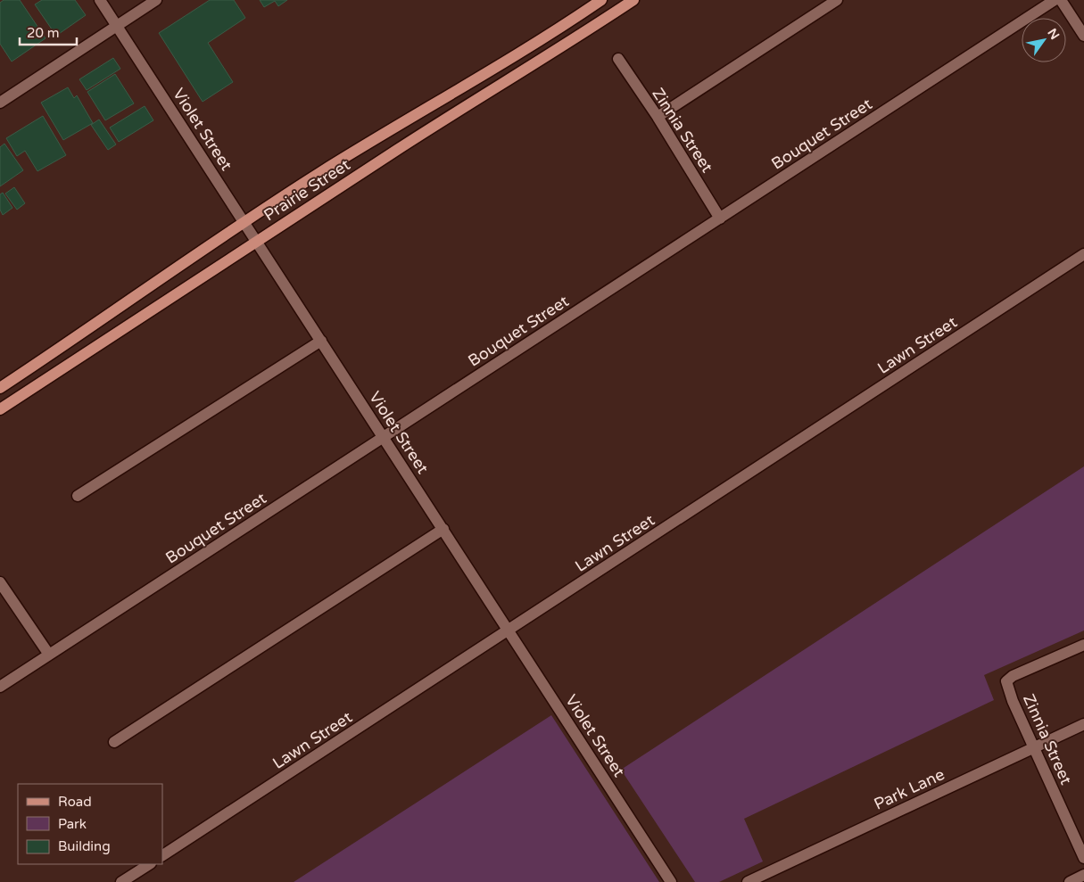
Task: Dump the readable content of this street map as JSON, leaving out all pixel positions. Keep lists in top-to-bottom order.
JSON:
{
  "streets": {
    "main road": ["Prairie Street"],
    "street": [
      "Violet Street",
      "Zinnia Street",
      "Bouquet Street",
      "Lawn Street",
      "Park Lane"
    ]
  },
  "crossings": [
    ["Violet Street", "Bouquet Street"],
    ["Violet Street", "Prairie Street"],
    ["Violet Street", "Lawn Street"],
    ["Zinnia Street", "Bouquet Street"],
    ["Zinnia Street", "Park Lane"]
  ],
  "legend": ["Road", "Park", "Building"],
  "scale_bar": "20 m",
  "north": "top right"
}
